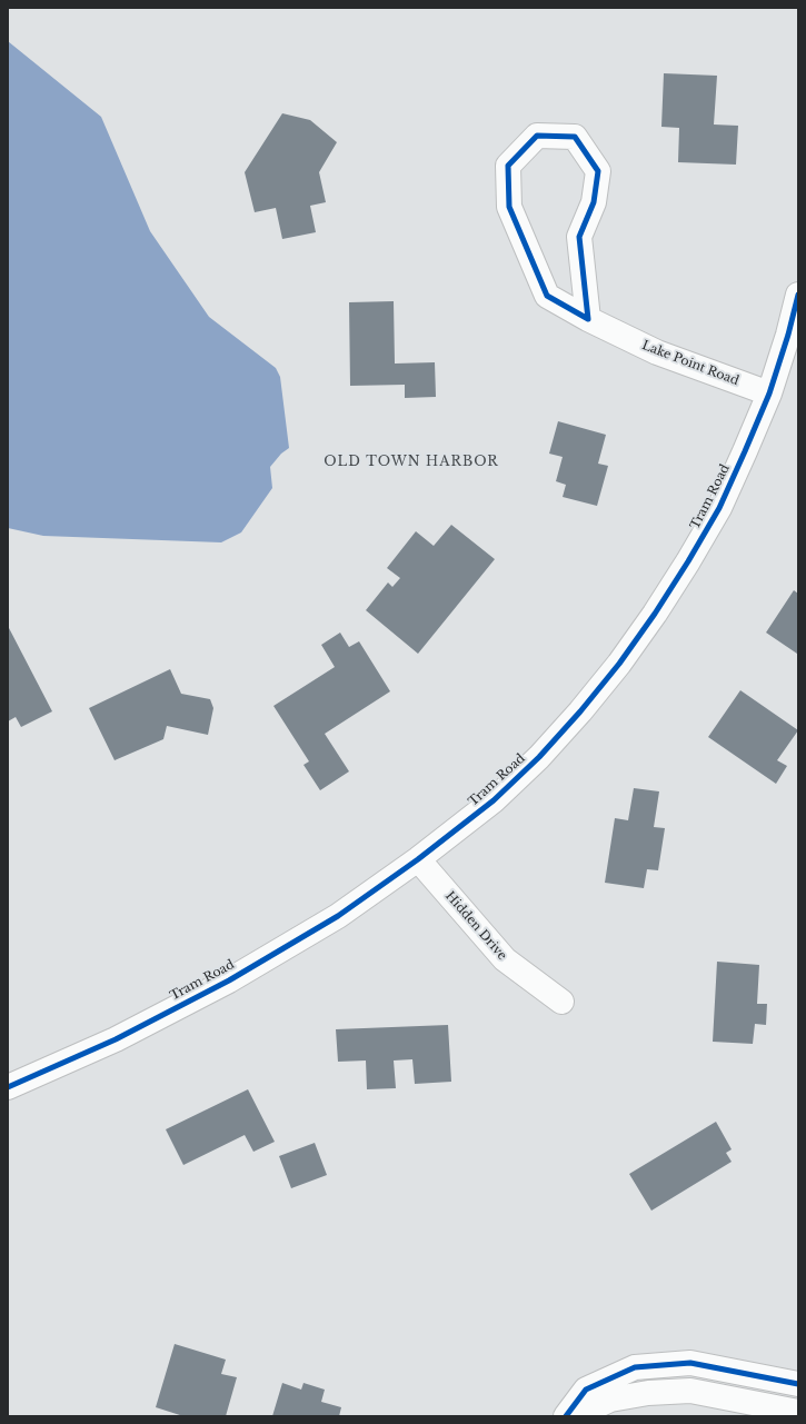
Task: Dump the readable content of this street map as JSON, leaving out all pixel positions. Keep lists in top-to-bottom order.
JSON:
{
  "streets": {
    "street": ["Lake Point Road", "Tram Road", "Hidden Drive"]
  },
  "crossings": [
    ["Lake Point Road", "Tram Road"],
    ["Tram Road", "Hidden Drive"]
  ],
  "districts": ["OLD TOWN HARBOR"]
}
